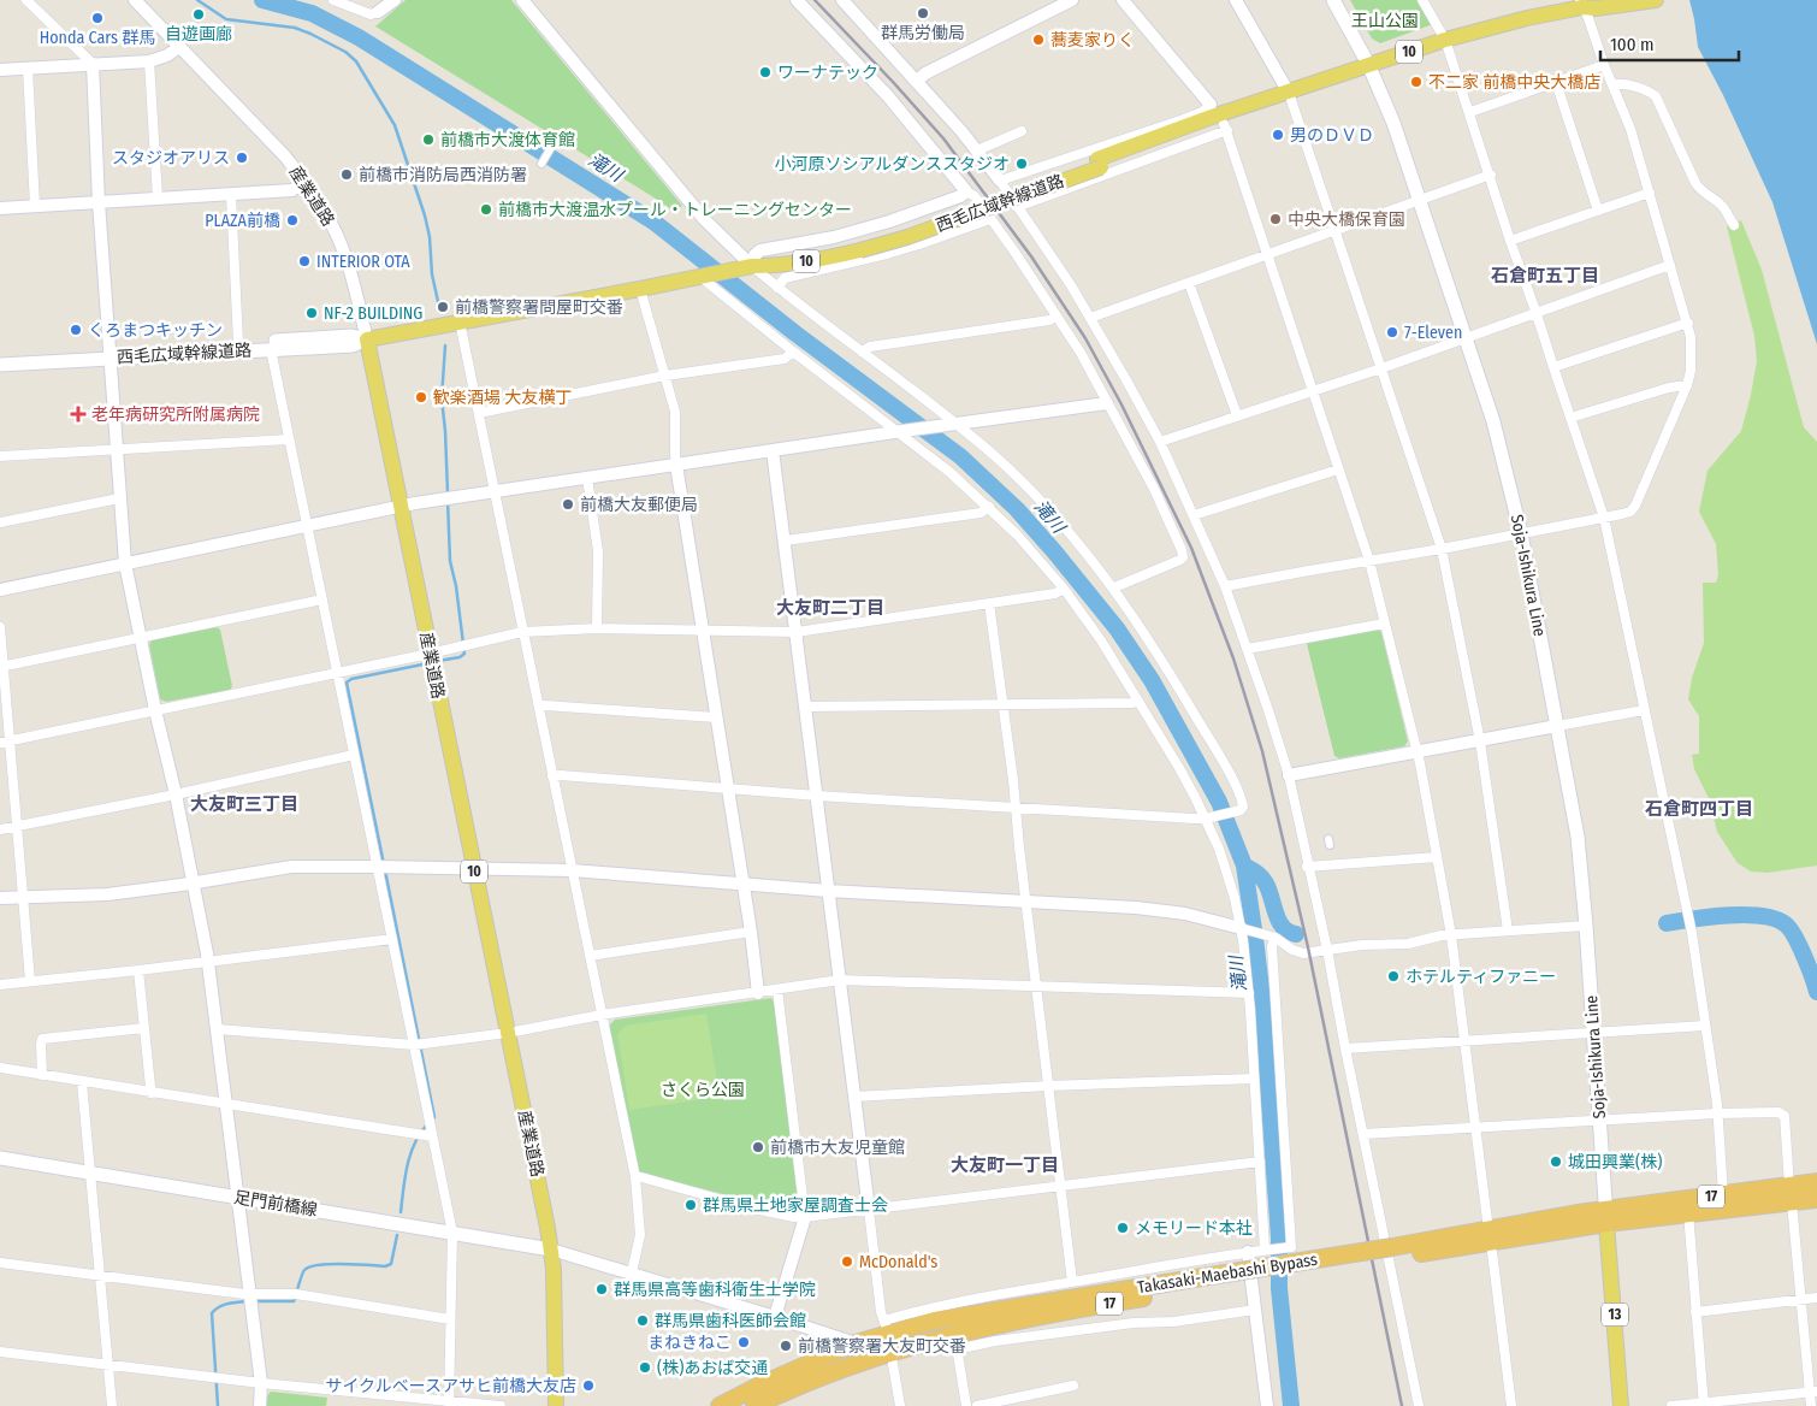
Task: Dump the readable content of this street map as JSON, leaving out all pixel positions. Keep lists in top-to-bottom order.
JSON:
{
  "streets": {
    "highway": ["17", "Takasaki-Maebashi Bypass"],
    "main road": [
      "10",
      "産業道路",
      "西毛広域幹線道路",
      "Soja-Ishikura Line",
      "足門前橋線",
      "13"
    ]
  },
  "crossings": [
    ["産業道路", "西毛広域幹線道路"],
    ["産業道路", "足門前橋線"],
    ["西毛広域幹線道路", "Soja-Ishikura Line"],
    ["Soja-Ishikura Line", "17"],
    ["Soja-Ishikura Line", "Takasaki-Maebashi Bypass"],
    ["Soja-Ishikura Line", "13"],
    ["17", "Takasaki-Maebashi Bypass"],
    ["17", "13"],
    ["Takasaki-Maebashi Bypass", "13"]
  ],
  "districts": [
    "石倉町五丁目",
    "大友町二丁目",
    "大友町三丁目",
    "石倉町四丁目",
    "大友町一丁目"
  ],
  "water": ["滝川"],
  "parks": ["王山公園", "さくら公園"],
  "places": {
    "other": [
      "群馬労働局",
      "自遊画廊",
      "Honda Cars 群馬",
      "蕎麦家りく",
      "ワーナテック",
      "不二家 前橋中央大橋店",
      "男のＤＶＤ",
      "前橋市大渡体育館",
      "スタジオアリス",
      "小河原ソシアルダンススタジオ",
      "前橋市消防局西消防署",
      "前橋市大渡温水プール・トレーニングセンター",
      "中央大橋保育園",
      "PLAZA前橋",
      "INTERIOR OTA",
      "前橋警察署問屋町交番",
      "NF-2 BUILDING",
      "くろまつキッチン",
      "7-Eleven",
      "歓楽酒場 大友横丁",
      "前橋大友郵便局",
      "ホテルティファニー",
      "前橋市大友児童館",
      "城田興業(株)",
      "群馬県土地家屋調査士会",
      "メモリード本社",
      "McDonald's",
      "群馬県高等歯科衛生士学院",
      "群馬県歯科医師会館",
      "まねきねこ",
      "前橋警察署大友町交番",
      "(株)あおば交通",
      "サイクルベースアサヒ前橋大友店"
    ],
    "health": ["老年病研究所附属病院"]
  },
  "scale_bar": "100 m"
}
